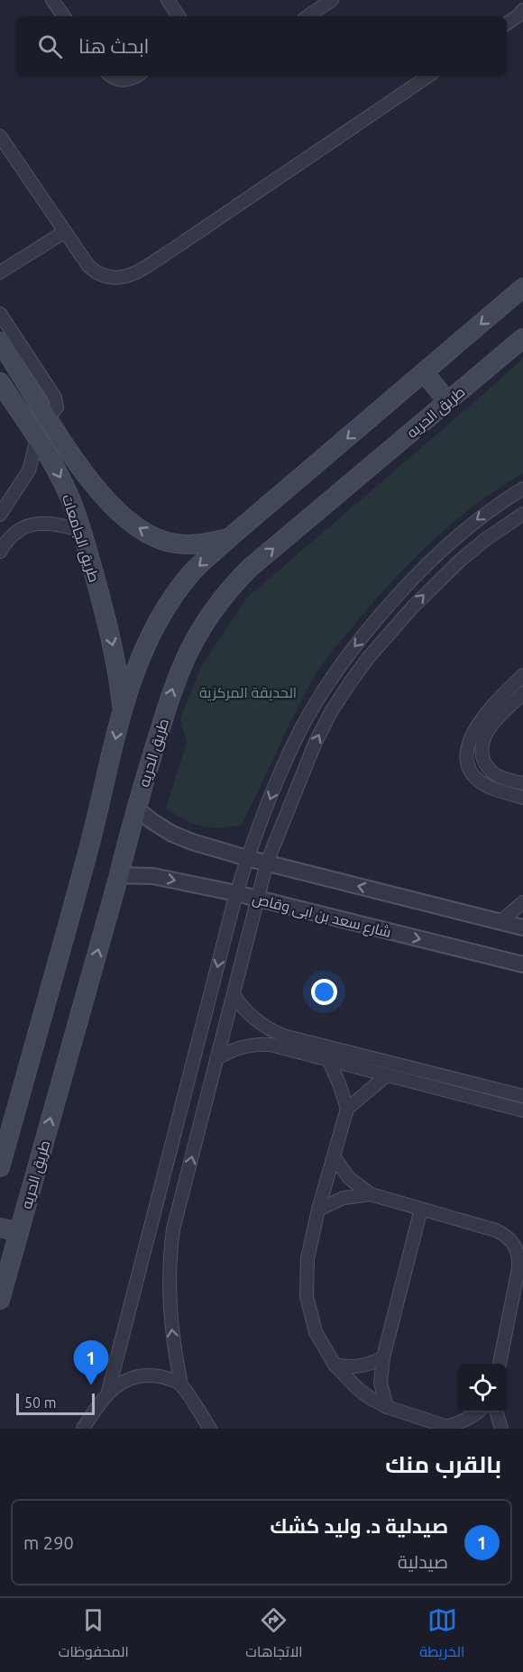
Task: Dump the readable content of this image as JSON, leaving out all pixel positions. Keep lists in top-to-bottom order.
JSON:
{
  "streets": {
    "main road": ["طريق الحريه", "طريق الجامعات"],
    "street": ["شارع سعد بن ابى وقاص"]
  },
  "crossings": [
    ["طريق الحريه", "شارع سعد بن ابى وقاص"]
  ],
  "parks": ["الحديقة المركزية"],
  "scale_bar": "50 m",
  "page": {
    "search": "ابحث هنا",
    "pins": "1",
    "scale": "50 m",
    "heading": "بالقرب منك",
    "list": [
      {
        "mark": "1",
        "name": "صيدلية د. وليد كشك",
        "note": "صيدلية",
        "value": "290 m"
      }
    ],
    "nav": ["الخريطة", "الاتجاهات", "المحفوظات"]
  }
}
